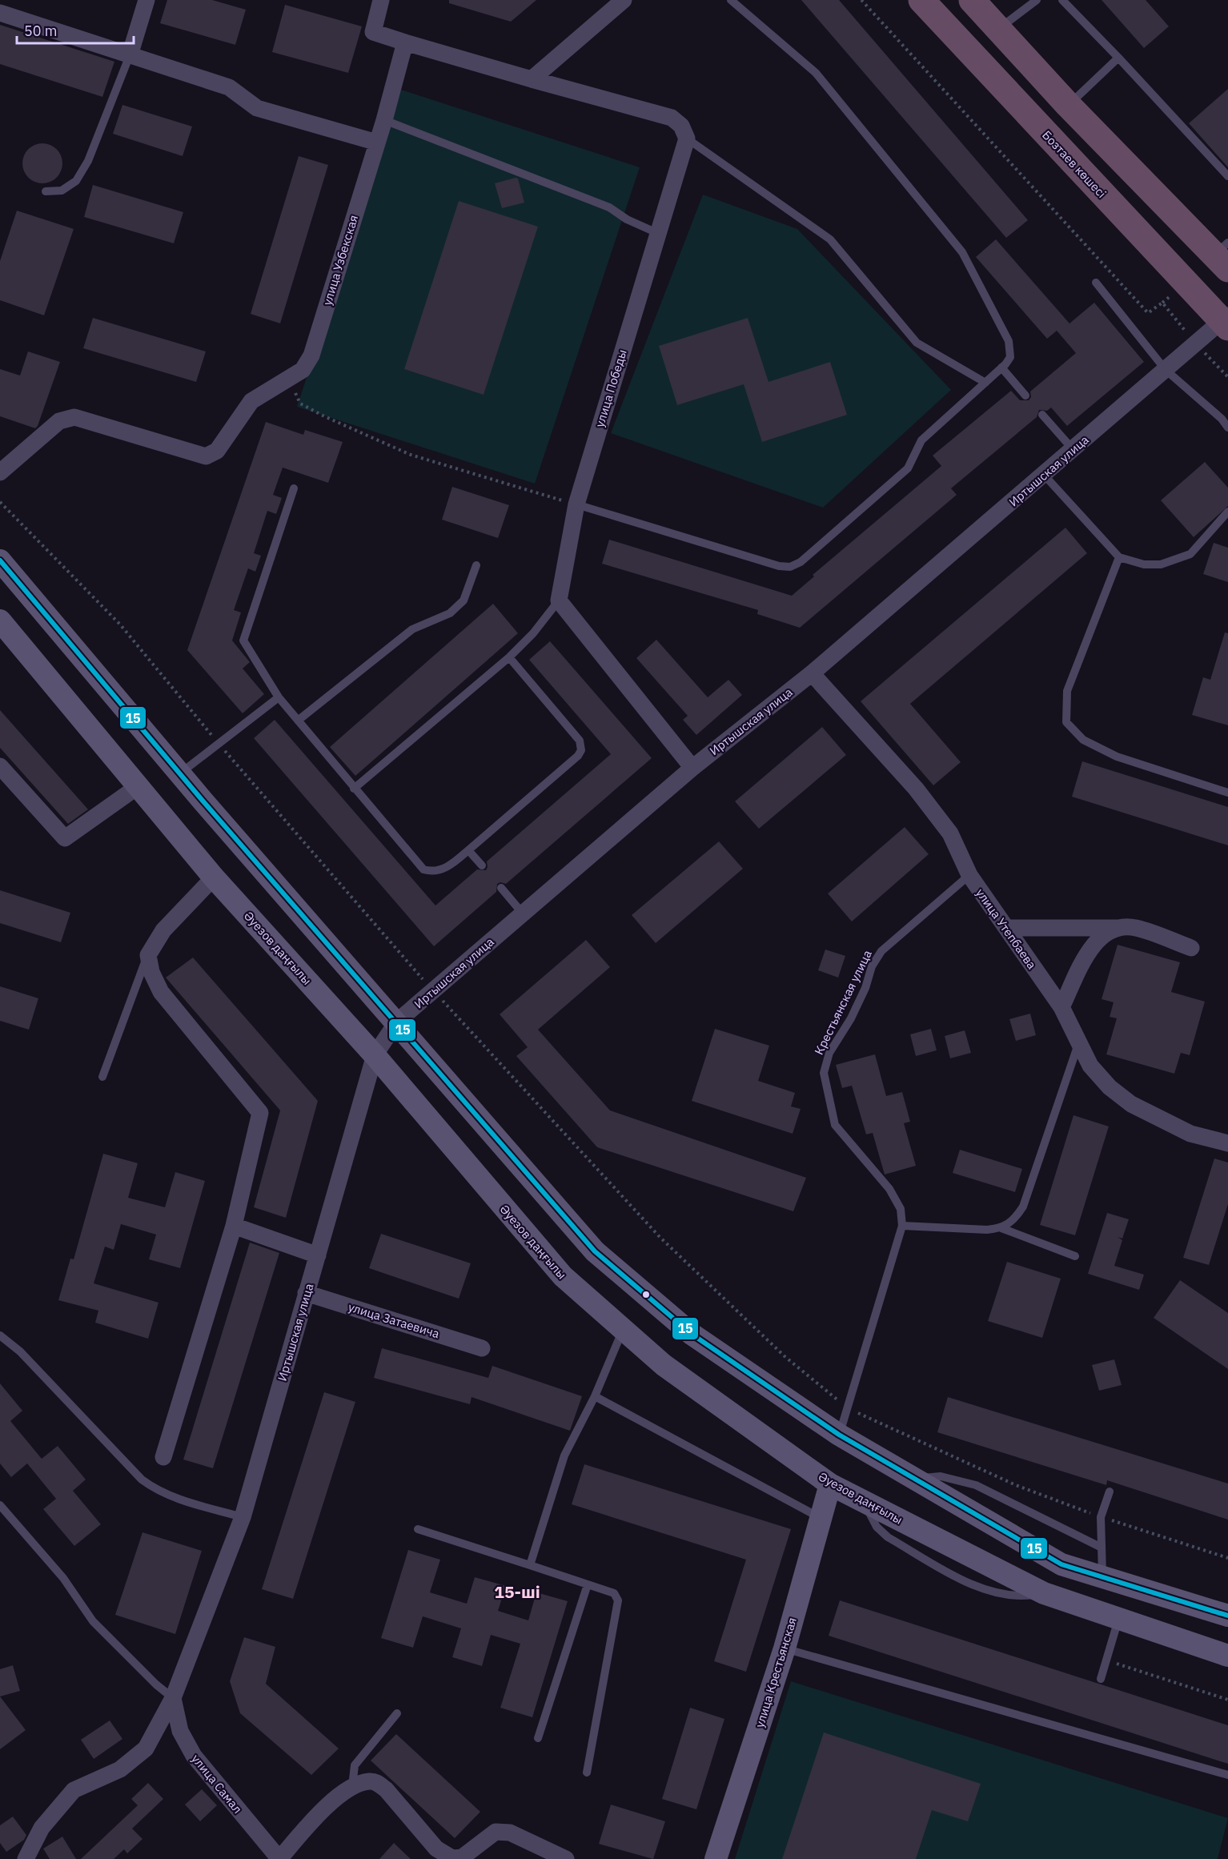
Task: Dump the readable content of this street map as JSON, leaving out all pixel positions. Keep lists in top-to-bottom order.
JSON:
{
  "streets": {
    "highway": ["Бозтаев көшесі"],
    "main road": ["Әуезов даңғылы", "улица Крестьянская"],
    "street": [
      "улица Узбекская",
      "улица Победы",
      "Иртышская улица",
      "улица Утепбаева",
      "улица Затаевича",
      "улица Самал"
    ],
    "lane": ["Крестьянская улица"]
  },
  "crossings": [
    ["Бозтаев көшесі", "Иртышская улица"],
    ["Иртышская улица", "улица Утепбаева"],
    ["Иртышская улица", "Әуезов даңғылы"],
    ["Иртышская улица", "улица Затаевича"],
    ["Иртышская улица", "улица Самал"],
    ["улица Утепбаева", "Крестьянская улица"],
    ["Әуезов даңғылы", "улица Крестьянская"]
  ],
  "districts": ["15-ші"],
  "lines": ["transit line 15"],
  "scale_bar": "50 m"
}
